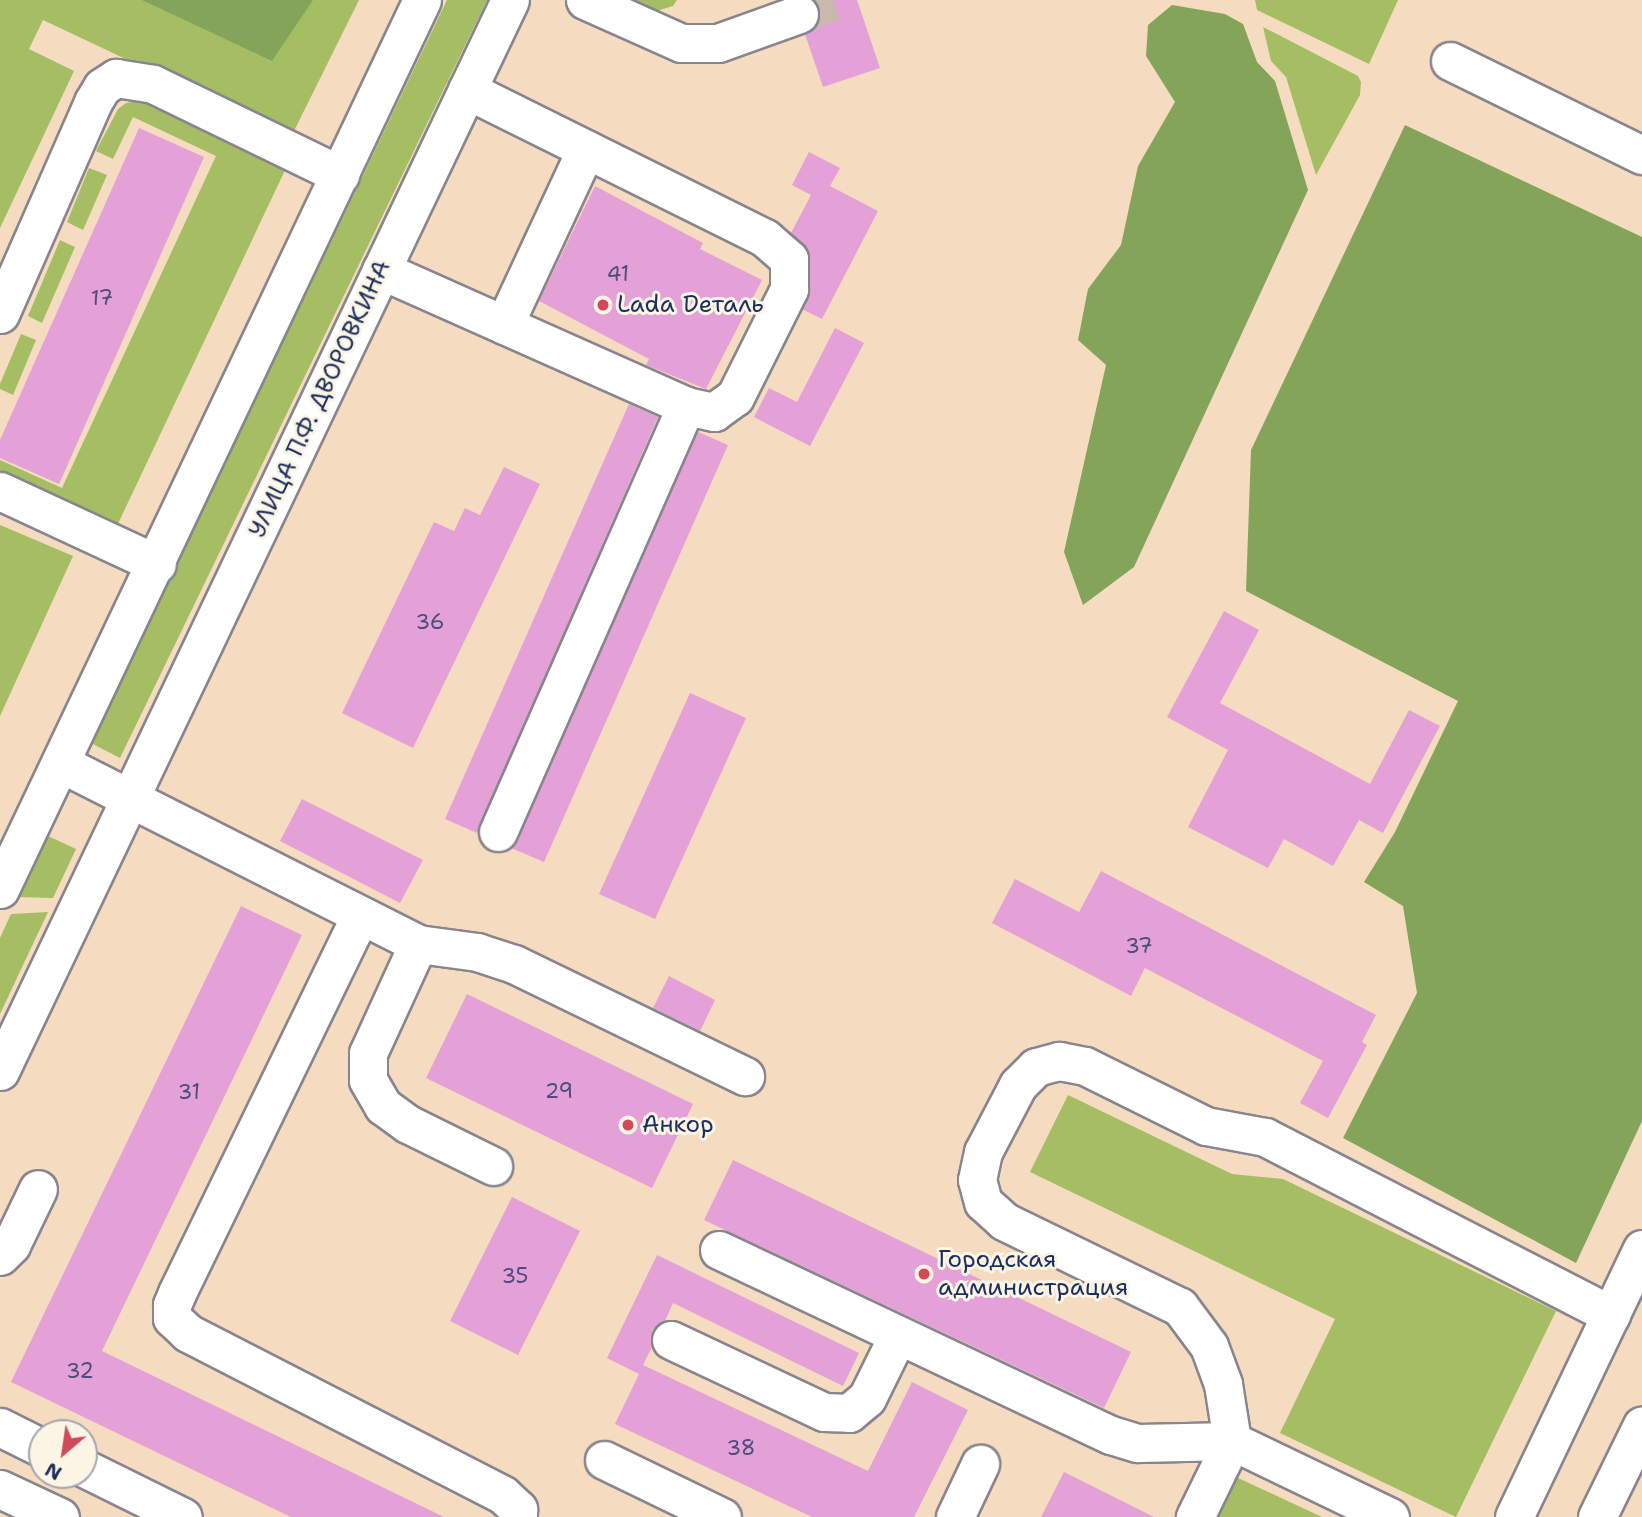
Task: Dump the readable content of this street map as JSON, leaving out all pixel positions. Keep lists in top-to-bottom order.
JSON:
{
  "streets": {
    "street": ["УЛИЦА П.Ф. ДВОРОВКИНА"]
  },
  "places": ["Lada Dеталь", "Анкор", "Городская администрация"],
  "house_numbers": [
    "41",
    "17",
    "36",
    "37",
    "29",
    "31",
    "35",
    "32",
    "38"
  ],
  "north": "bottom left"
}
